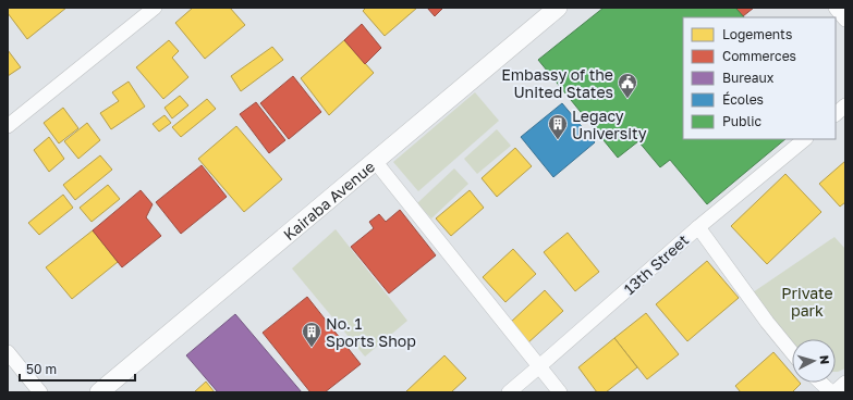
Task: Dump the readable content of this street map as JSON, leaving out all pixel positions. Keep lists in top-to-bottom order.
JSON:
{
  "streets": {
    "street": ["Kairaba Avenue", "13th Street"]
  },
  "parks": ["Private park"],
  "places": {
    "public building": ["Embassy of the United States"],
    "building": ["Legacy University", "No. 1 Sports Shop"]
  },
  "legend": [
    "Logements",
    "Commerces",
    "Bureaux",
    "Écoles",
    "Public"
  ],
  "scale_bar": "50 m",
  "north": "right"
}
